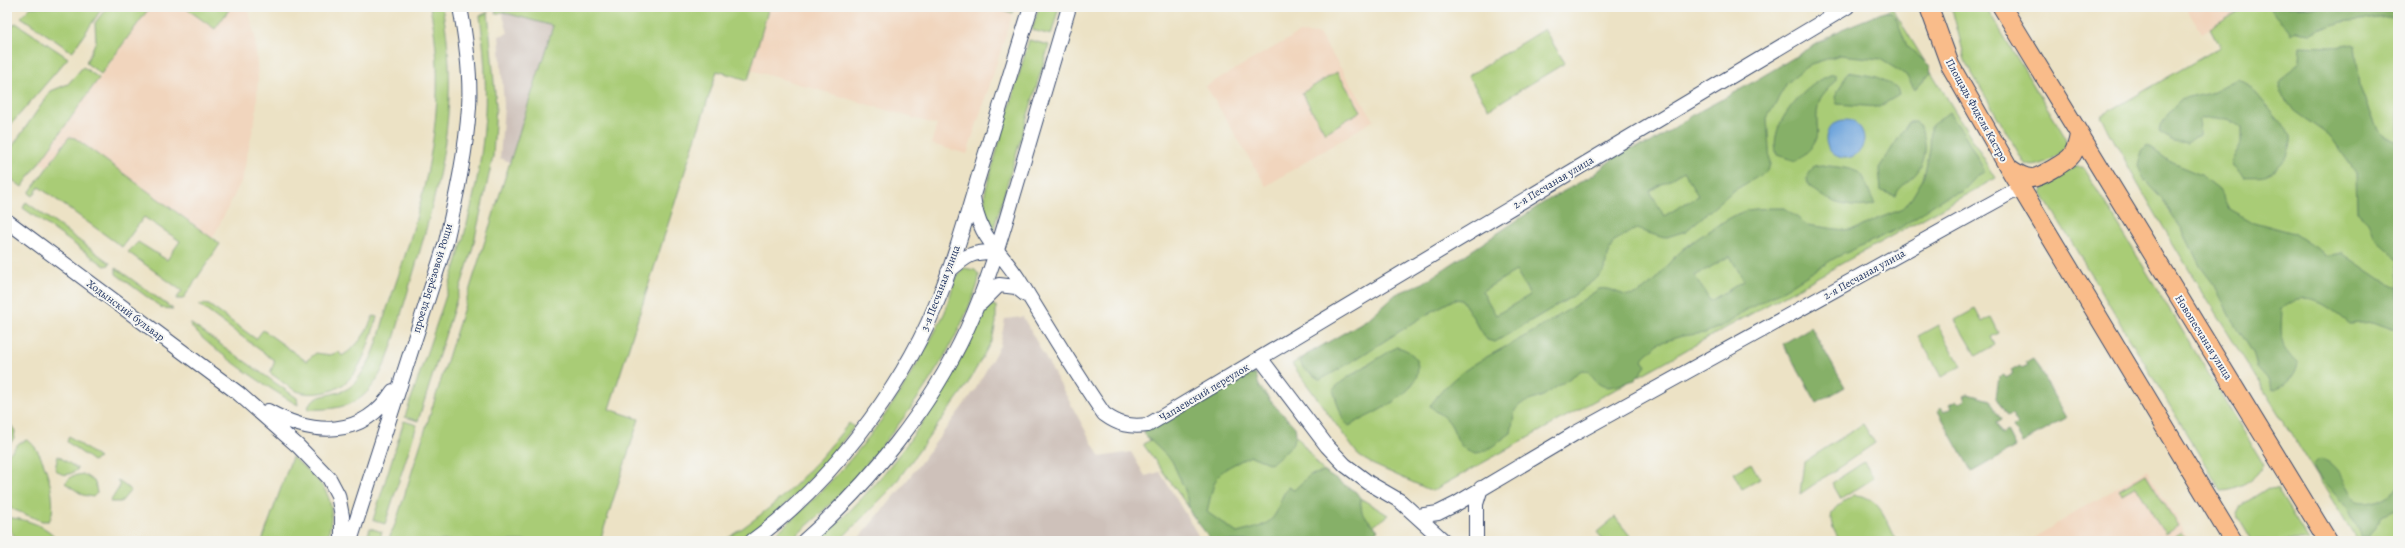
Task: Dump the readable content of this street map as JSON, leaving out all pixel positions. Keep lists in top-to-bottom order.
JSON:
{
  "streets": {
    "main road": ["Площадь Фиделя Кастро", "Новопесчаная улица"],
    "street": [
      "2-я Песчаная улица",
      "проезд Берёзовой Рощи",
      "3-я Песчаная улица",
      "Ходынский бульвар",
      "Чапаевский переулок"
    ]
  },
  "crossings": [
    ["2-я Песчаная улица", "Чапаевский переулок"],
    ["проезд Берёзовой Рощи", "Ходынский бульвар"],
    ["3-я Песчаная улица", "Чапаевский переулок"]
  ]
}
